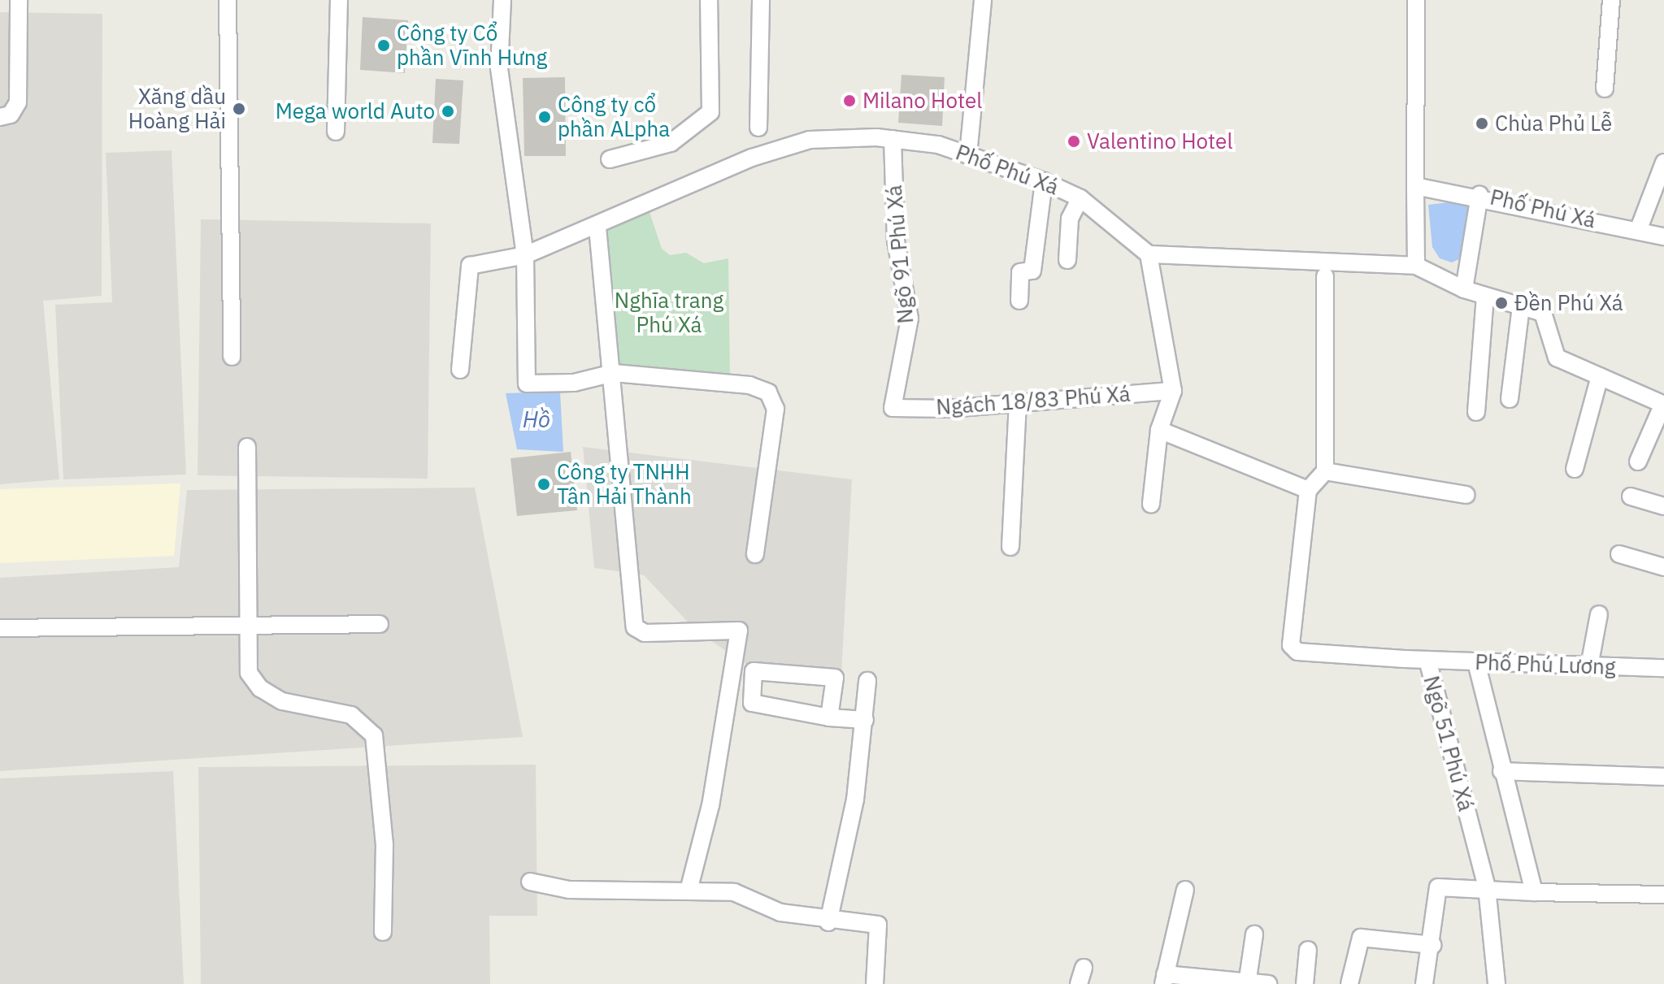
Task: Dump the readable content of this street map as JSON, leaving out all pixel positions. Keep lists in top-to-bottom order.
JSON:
{
  "streets": {
    "street": [
      "Phố Phú Xá",
      "Ngõ 91 Phú Xá",
      "Ngách 18/83 Phú Xá",
      "Phố Phú Lương",
      "Ngõ 51 Phú Xá"
    ]
  },
  "crossings": [
    ["Phố Phú Xá", "Ngõ 91 Phú Xá"],
    ["Ngõ 91 Phú Xá", "Ngách 18/83 Phú Xá"],
    ["Phố Phú Lương", "Ngõ 51 Phú Xá"]
  ],
  "water": ["Hồ"],
  "parks": ["Nghĩa trang Phú Xá"],
  "places": [
    "Công ty Cổ phần Vĩnh Hưng",
    "Milano Hotel",
    "Xăng dầu Hoàng Hải",
    "Mega world Auto",
    "Công ty cổ phần ALpha",
    "Chùa Phủ Lễ",
    "Valentino Hotel",
    "Đền Phú Xá",
    "Công ty TNHH Tân Hải Thành"
  ]
}
